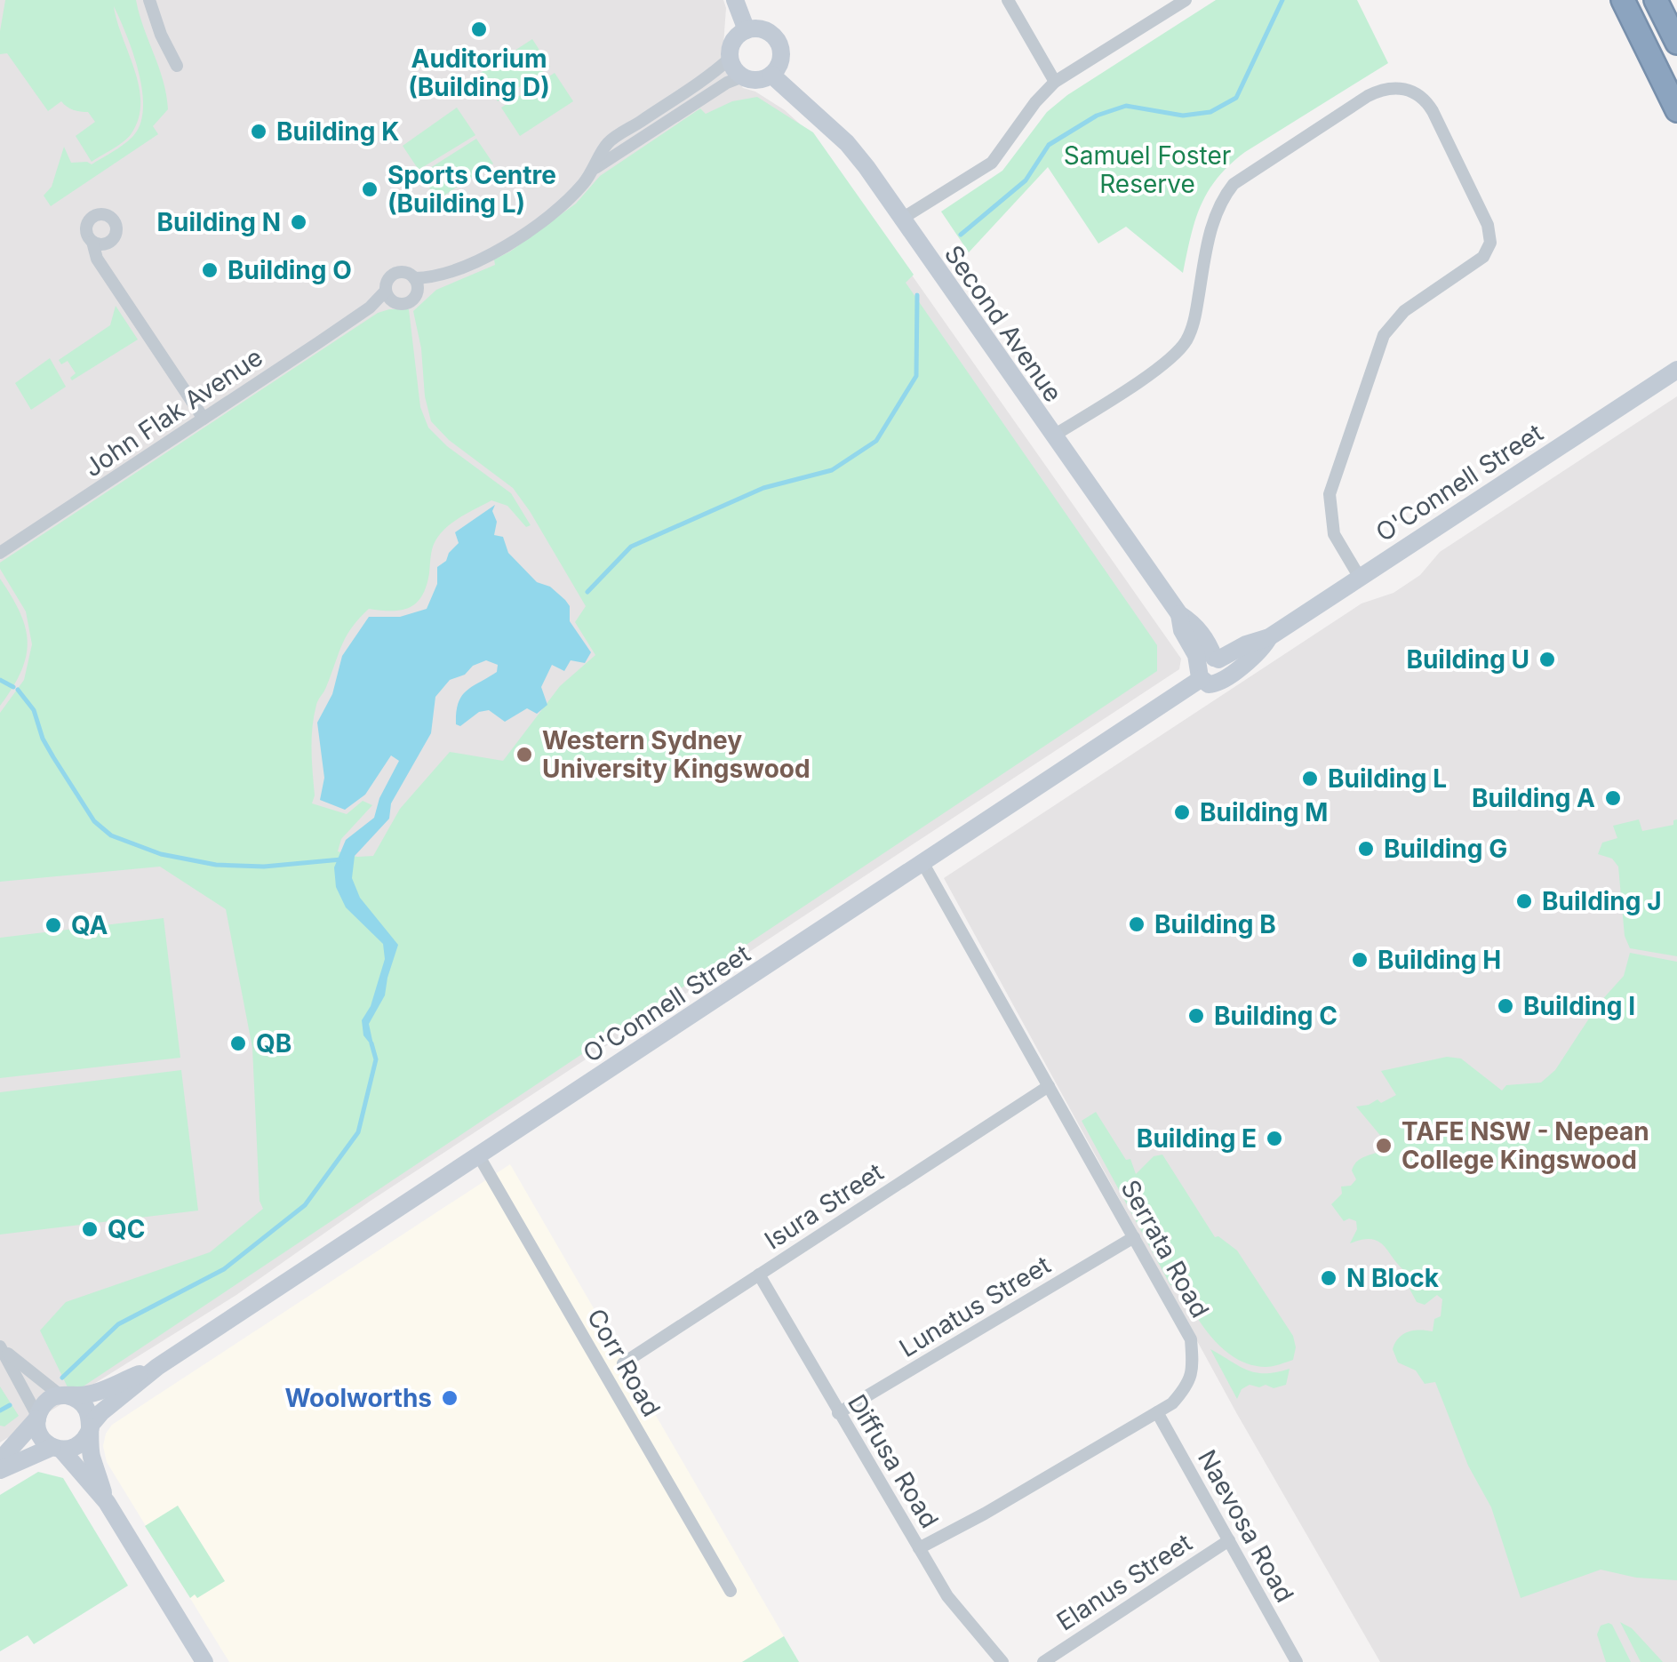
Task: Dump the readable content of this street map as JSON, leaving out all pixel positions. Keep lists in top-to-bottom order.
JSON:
{
  "streets": {
    "street": [
      "Second Avenue",
      "John Flak Avenue",
      "O'Connell Street",
      "Isura Street",
      "Serrata Road",
      "Lunatus Street",
      "Corr Road",
      "Diffusa Road",
      "Naevosa Road",
      "Elanus Street"
    ]
  },
  "crossings": [
    ["Second Avenue", "O'Connell Street"],
    ["O'Connell Street", "Serrata Road"],
    ["O'Connell Street", "Corr Road"],
    ["Isura Street", "Serrata Road"],
    ["Isura Street", "Diffusa Road"],
    ["Serrata Road", "Lunatus Street"],
    ["Serrata Road", "Diffusa Road"],
    ["Serrata Road", "Naevosa Road"],
    ["Lunatus Street", "Diffusa Road"],
    ["Naevosa Road", "Elanus Street"]
  ],
  "parks": ["Samuel Foster Reserve"],
  "places": [
    "Auditorium (Building D)",
    "Building K",
    "Sports Centre (Building L)",
    "Building N",
    "Building O",
    "Building U",
    "Western Sydney University Kingswood",
    "Building L",
    "Building A",
    "Building M",
    "Building G",
    "Building J",
    "Building B",
    "QA",
    "Building H",
    "Building I",
    "Building C",
    "QB",
    "Building E",
    "TAFE NSW - Nepean College Kingswood",
    "QC",
    "N Block",
    "Woolworths"
  ]
}
